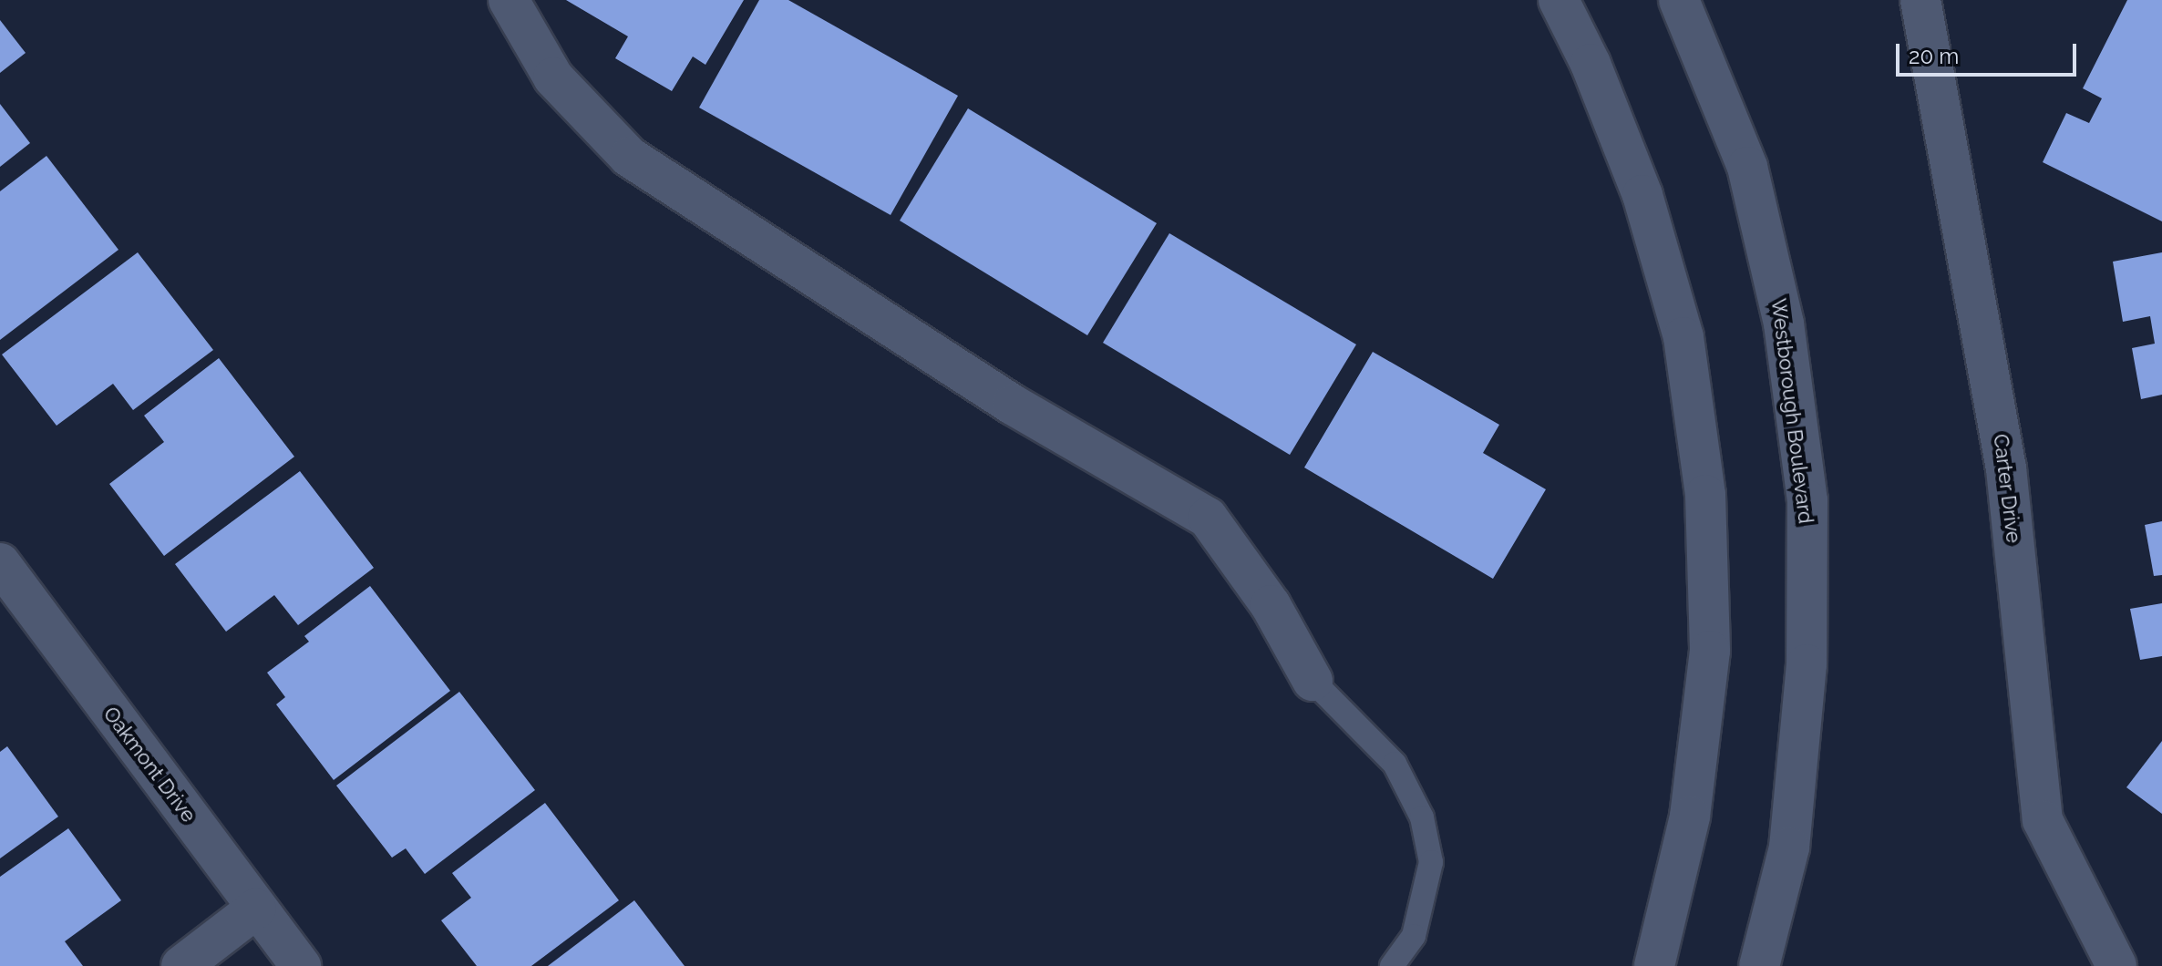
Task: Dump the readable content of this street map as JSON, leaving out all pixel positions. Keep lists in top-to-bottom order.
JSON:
{
  "streets": {
    "street": ["Westborough Boulevard", "Carter Drive", "Oakmont Drive"]
  },
  "scale_bar": "20 m"
}
